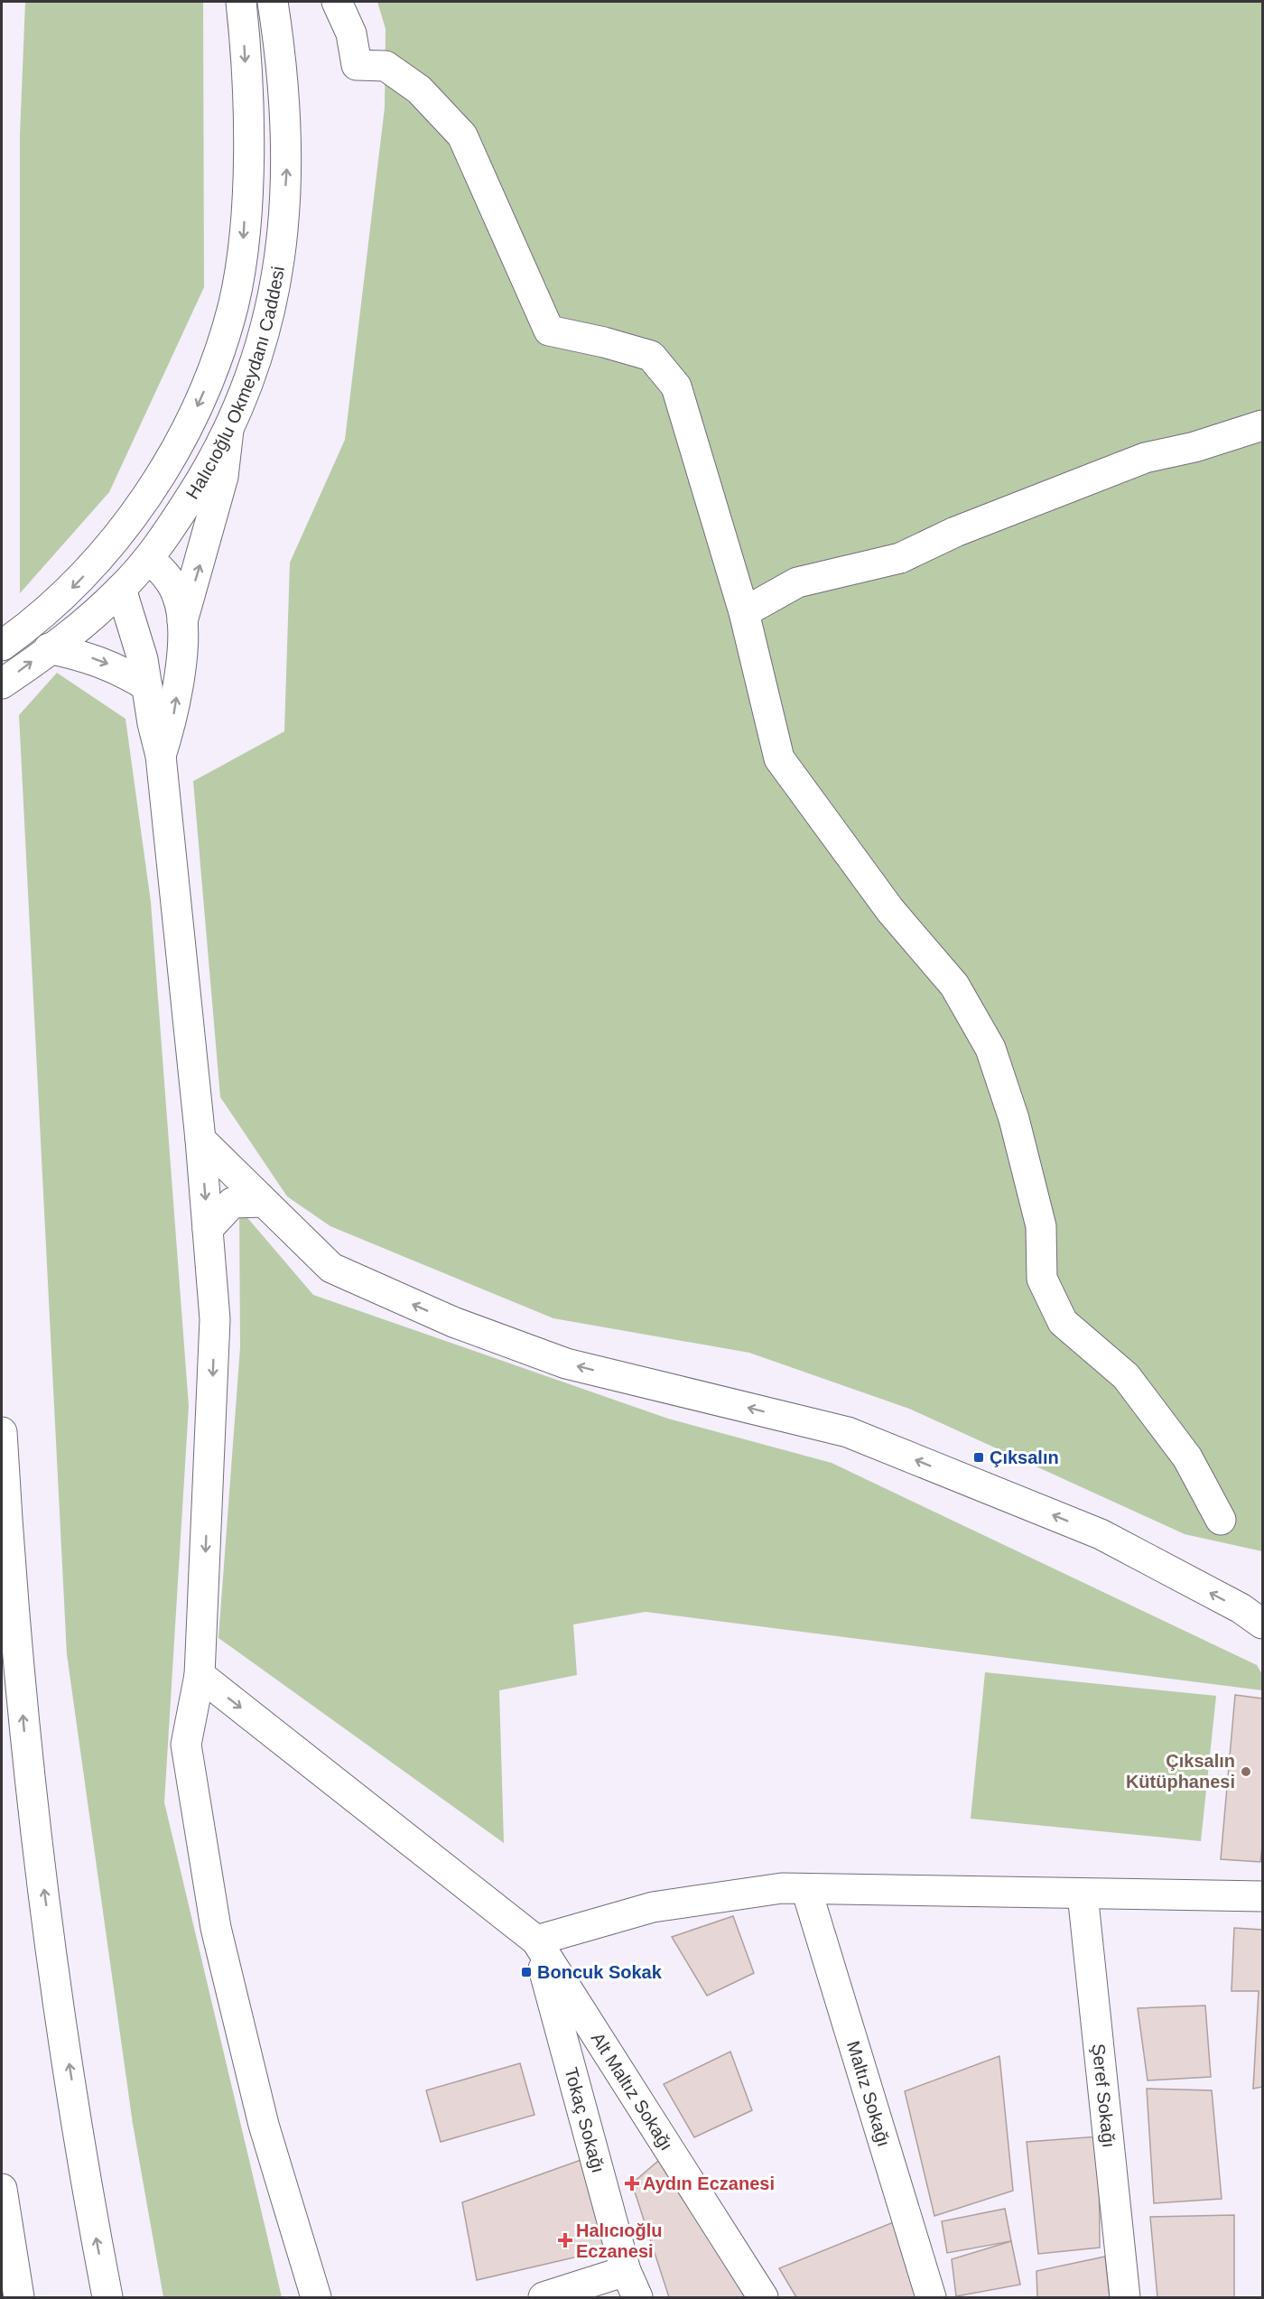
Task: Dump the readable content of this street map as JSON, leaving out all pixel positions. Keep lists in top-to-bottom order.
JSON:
{
  "streets": {
    "main road": [
      "Halıcıoğlu Okmeydanı Caddesi",
      "Alt Maltız Sokağı",
      "Maltız Sokağı",
      "Şeref Sokağı",
      "Tokaç Sokağı"
    ]
  },
  "crossings": [
    ["Alt Maltız Sokağı", "Tokaç Sokağı"]
  ],
  "one_way": ["Alt Maltız Sokağı"],
  "places": {
    "transit": ["Çıksalın", "Boncuk Sokak"],
    "other": ["Çıksalın Kütüphanesi"],
    "health": ["Aydın Eczanesi", "Halıcıoğlu Eczanesi"]
  }
}
